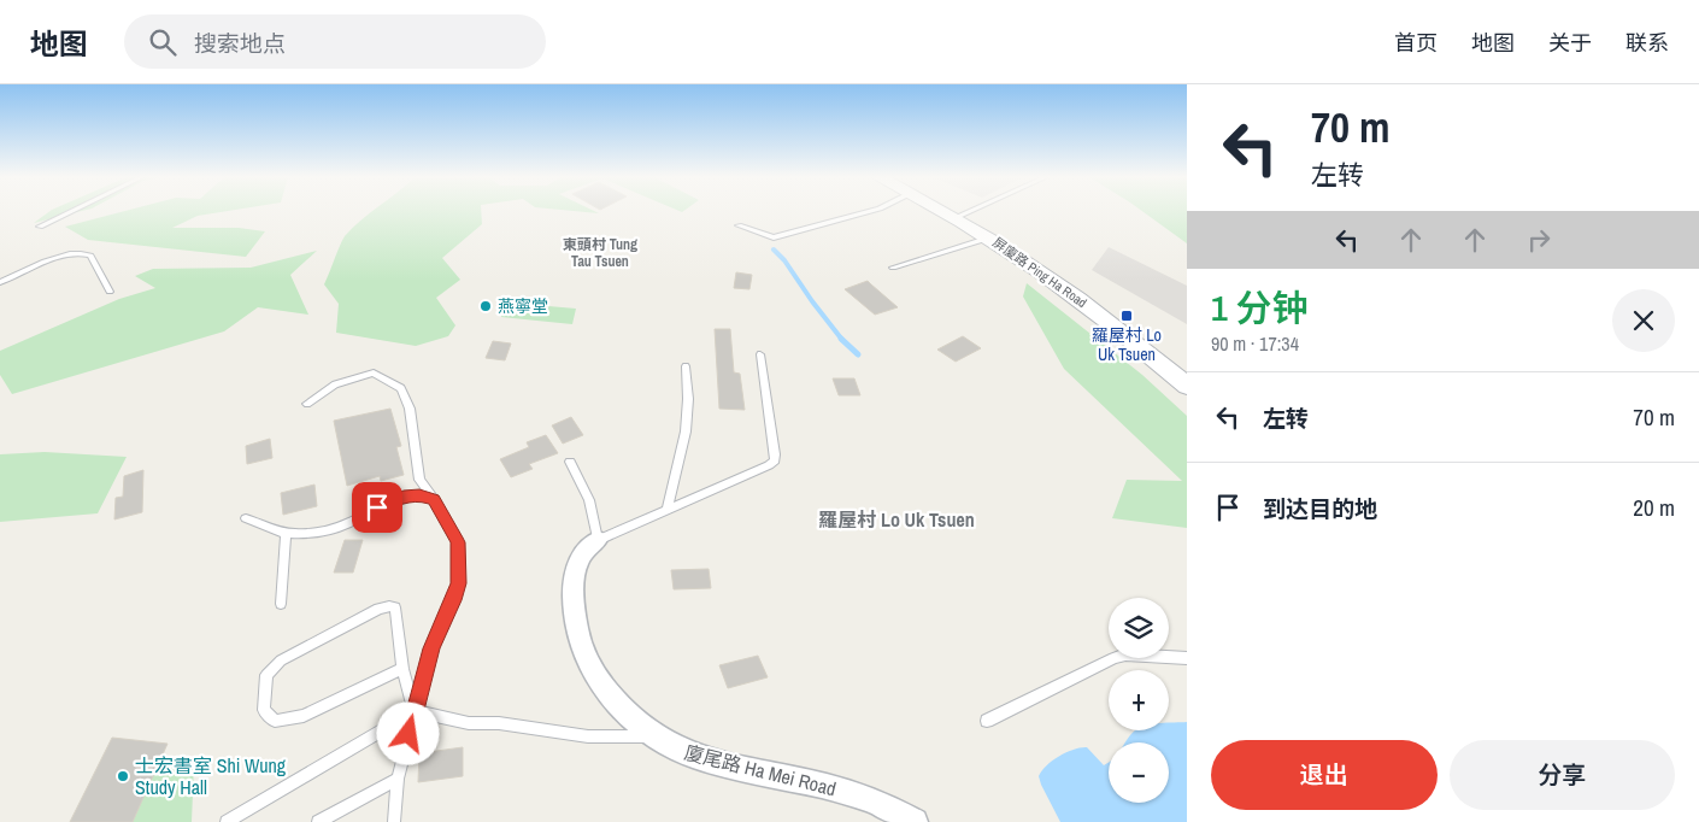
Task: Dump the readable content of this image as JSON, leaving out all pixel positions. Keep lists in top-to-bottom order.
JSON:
{
  "streets": {
    "street": ["屏廈路 Ping Ha Road", "廈尾路 Ha Mei Road"]
  },
  "districts": ["東頭村 Tung Tau Tsuen", "羅屋村 Lo Uk Tsuen"],
  "places": {
    "other": ["燕寧堂", "士宏書室 Shi Wung Study Hall"],
    "transit": ["羅屋村 Lo Uk Tsuen"]
  },
  "page": {
    "header": "地图",
    "search": "搜索地点",
    "nav": [
      "首页",
      "地图",
      "关于",
      "联系"
    ],
    "turn": ["70 m", "左转"],
    "heading": ["1 分钟", "90 m · 17:34"],
    "list": [
      {
        "name": "左转",
        "value": "70 m"
      },
      {
        "name": "到达目的地",
        "value": "20 m"
      }
    ],
    "map_buttons": ["+", "−"],
    "buttons": ["退出", "分享"]
  }
}
